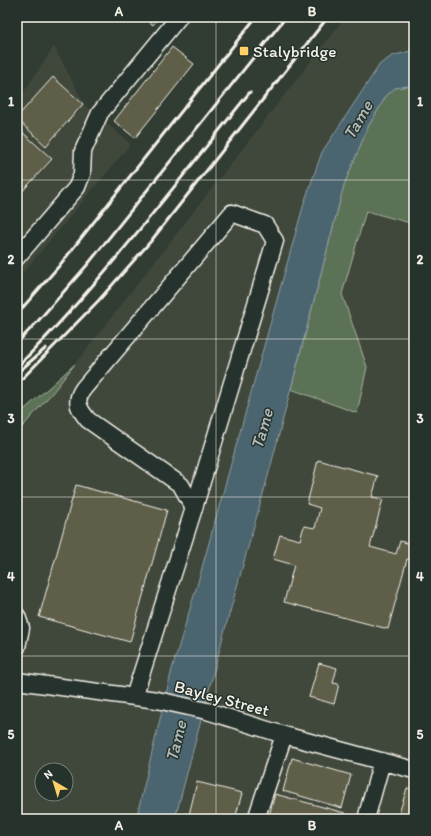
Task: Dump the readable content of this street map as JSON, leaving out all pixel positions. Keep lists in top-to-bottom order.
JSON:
{
  "streets": {
    "street": ["Bayley Street"]
  },
  "water": ["Tame"],
  "places": {
    "transit": ["Stalybridge"]
  },
  "north": "top left",
  "grid": {
    "columns": ["A", "B"],
    "rows": [
      "1",
      "2",
      "3",
      "4",
      "5"
    ]
  }
}
